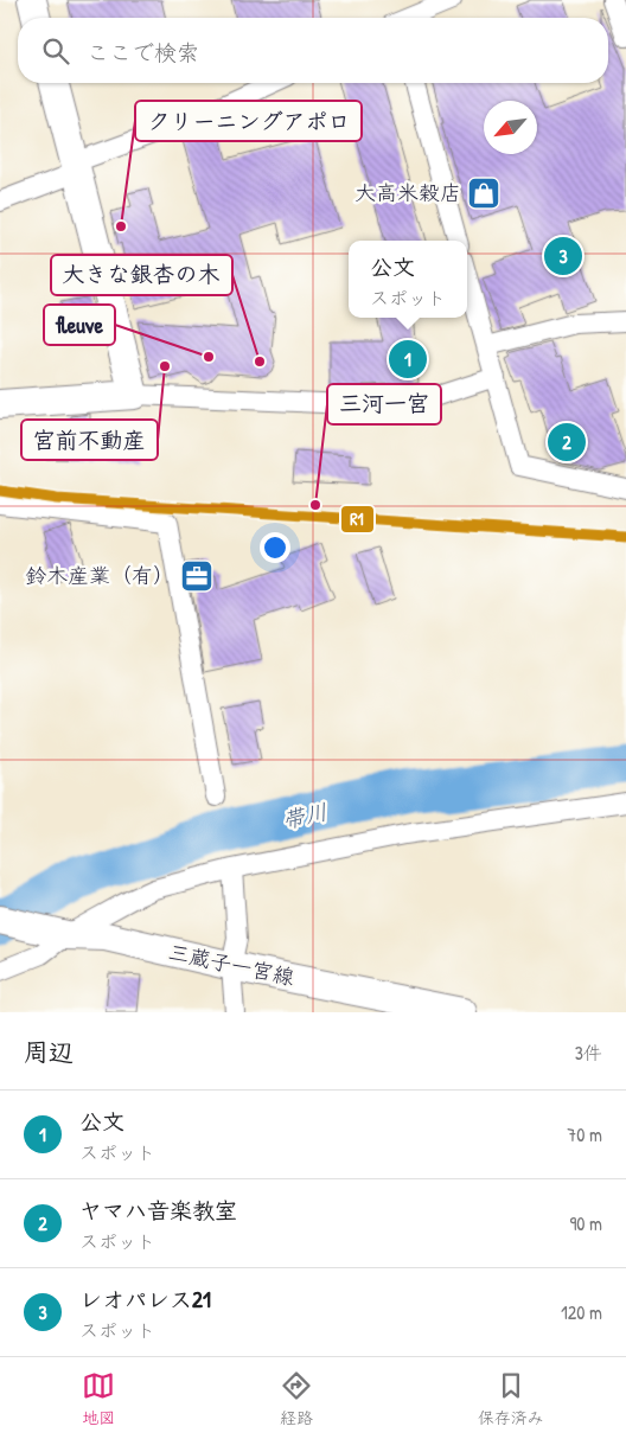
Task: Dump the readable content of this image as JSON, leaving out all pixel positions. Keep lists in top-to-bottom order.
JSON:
{
  "streets": {
    "main road": ["三蔵子一宮線"]
  },
  "water": ["帯川"],
  "places": {
    "shop": ["大高米穀店"],
    "other": [
      "クリーニングアポロ",
      "fleuve",
      "大きな銀杏の木",
      "宮前不動産",
      "三河一宮"
    ],
    "office": ["鈴木産業（有）"]
  },
  "lines": ["transit line R1"],
  "north": "bottom left",
  "page": {
    "search": "ここで検索",
    "pins": ["3", "1", "2"],
    "popup": ["公文", "スポット"],
    "heading": ["周辺", "3件"],
    "list": [
      {
        "mark": "1",
        "name": "公文",
        "note": "スポット",
        "value": "70 m"
      },
      {
        "mark": "2",
        "name": "ヤマハ音楽教室",
        "note": "スポット",
        "value": "90 m"
      },
      {
        "mark": "3",
        "name": "レオパレス21",
        "note": "スポット",
        "value": "120 m"
      }
    ],
    "nav": ["地図", "経路", "保存済み"]
  }
}
